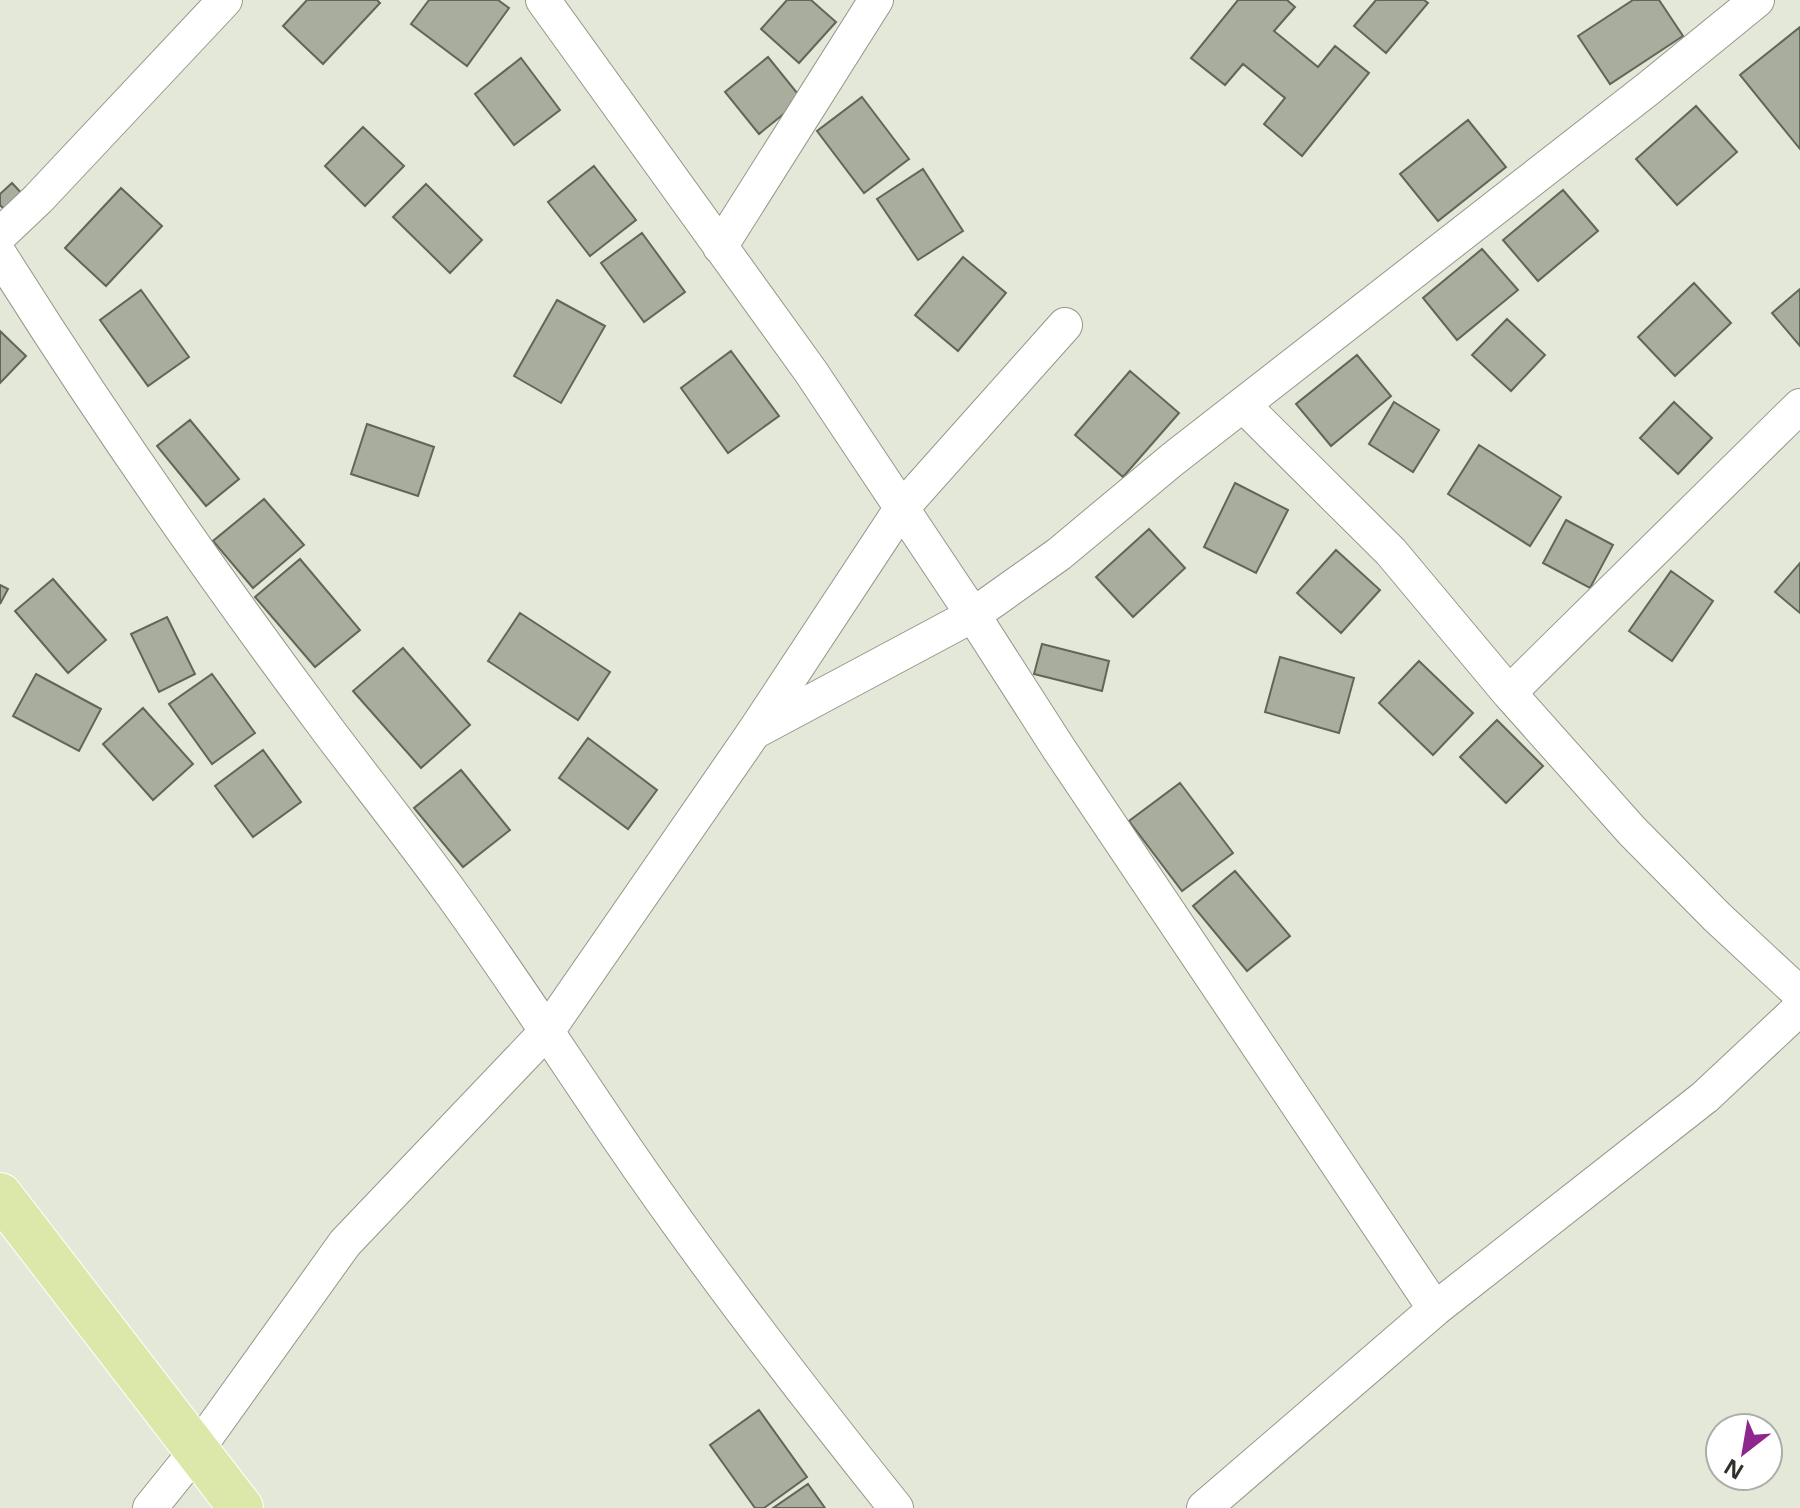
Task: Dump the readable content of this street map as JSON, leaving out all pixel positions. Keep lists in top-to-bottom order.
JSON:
{
  "north": "bottom left"
}
